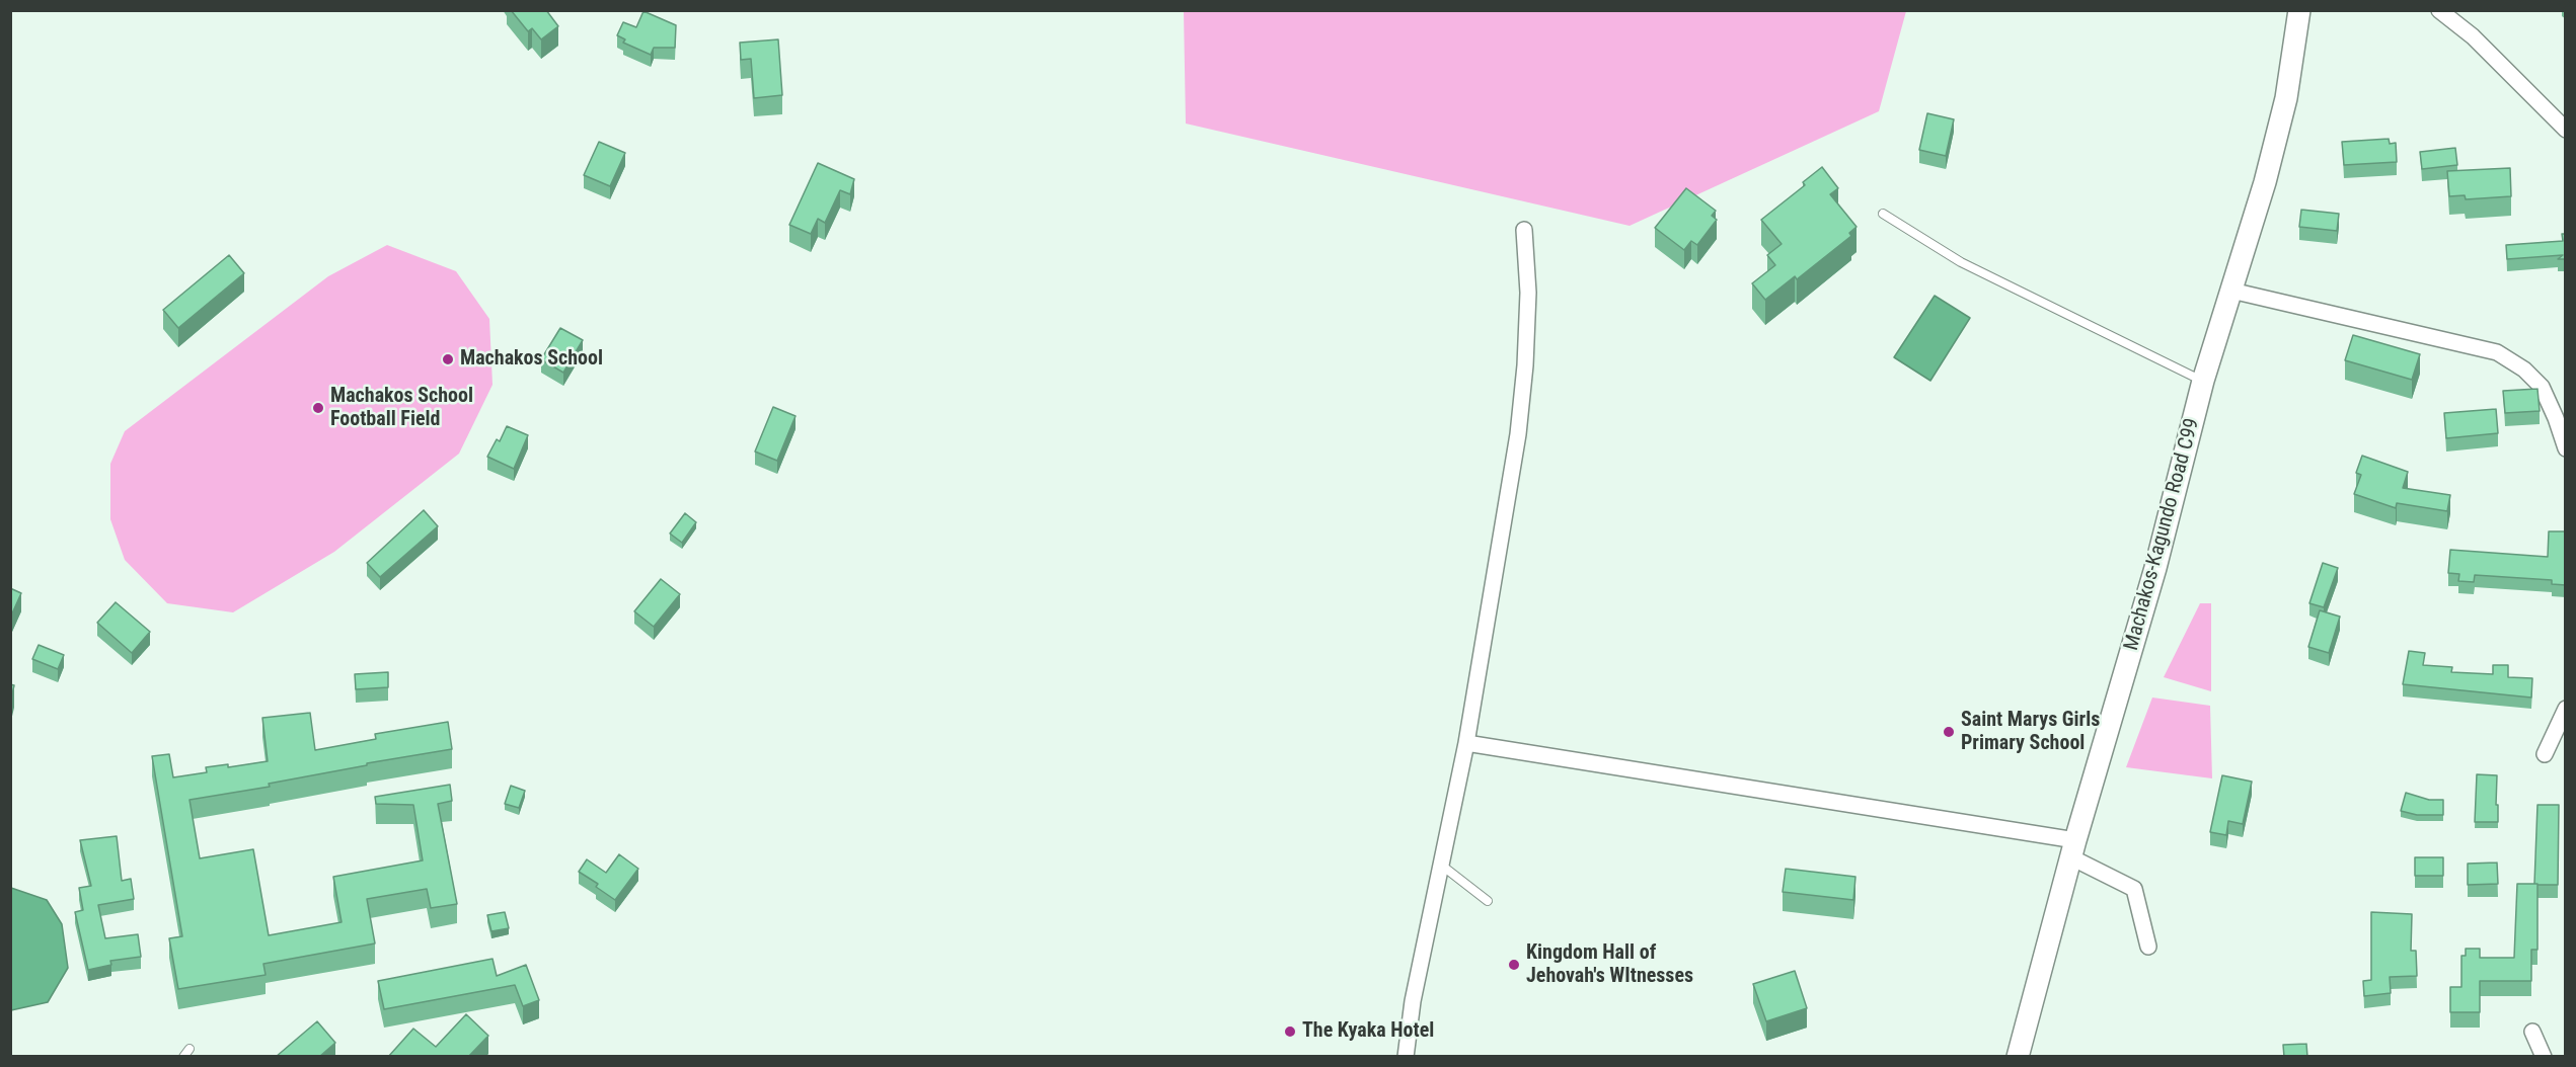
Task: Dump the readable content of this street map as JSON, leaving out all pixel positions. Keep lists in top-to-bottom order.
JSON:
{
  "streets": {
    "main road": ["Machakos-Kagundo Road C99"]
  },
  "places": [
    "Machakos School",
    "Machakos School Football Field",
    "Saint Marys Girls Primary School",
    "Kingdom Hall of Jehovah's WItnesses",
    "The Kyaka Hotel"
  ]
}
